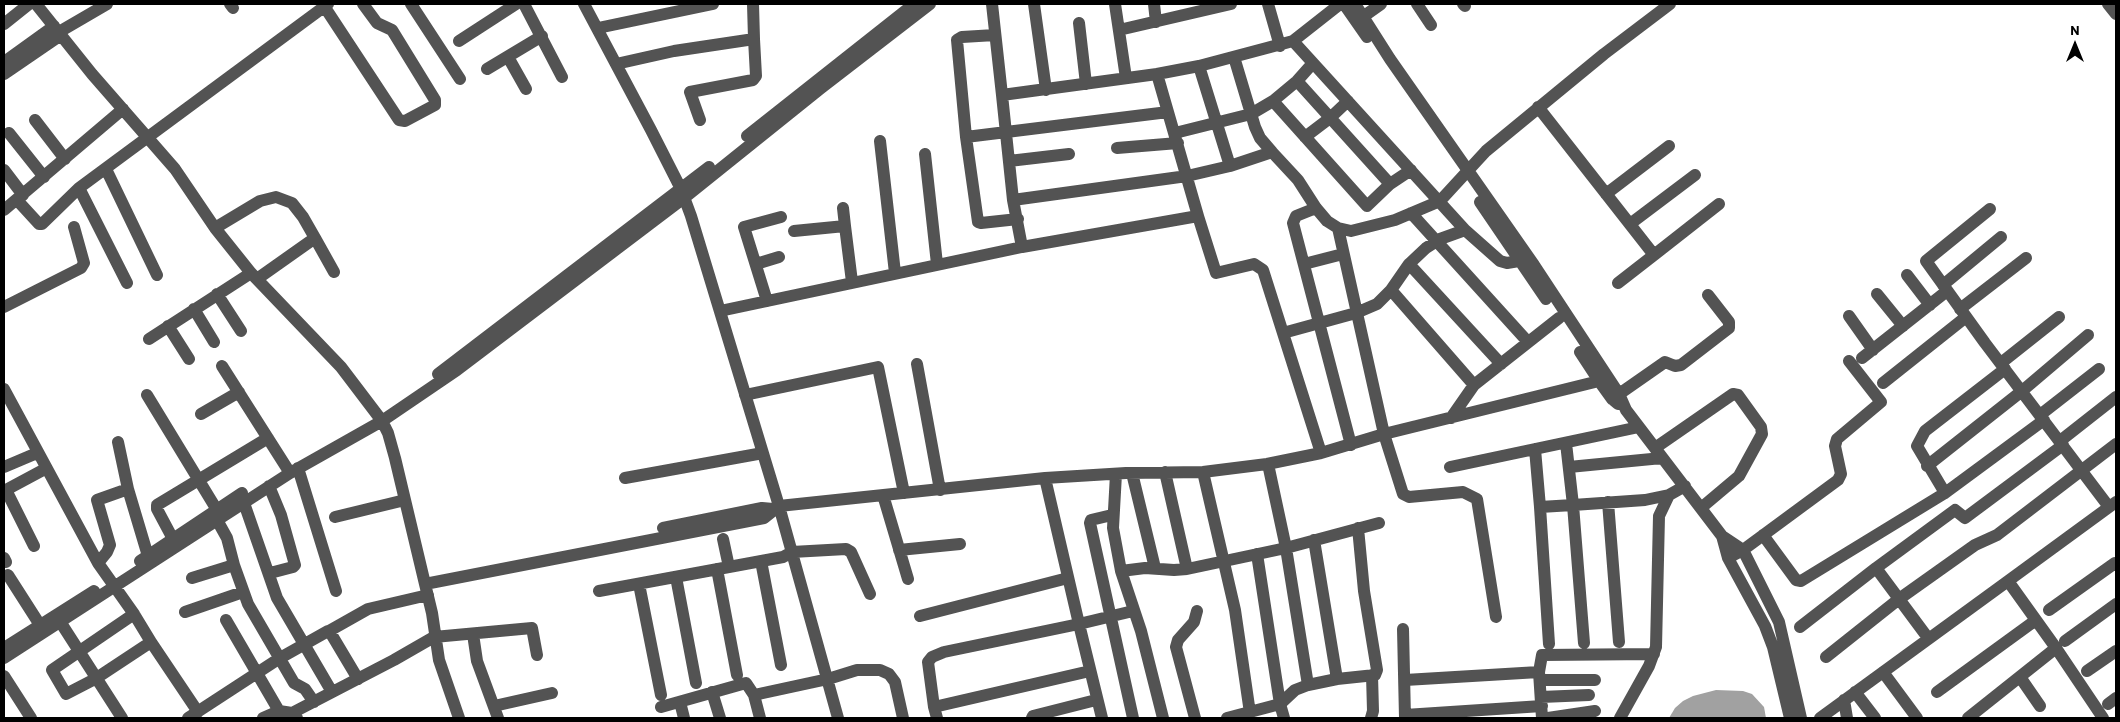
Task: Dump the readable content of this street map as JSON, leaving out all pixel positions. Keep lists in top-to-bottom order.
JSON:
{
  "north": "top"
}
